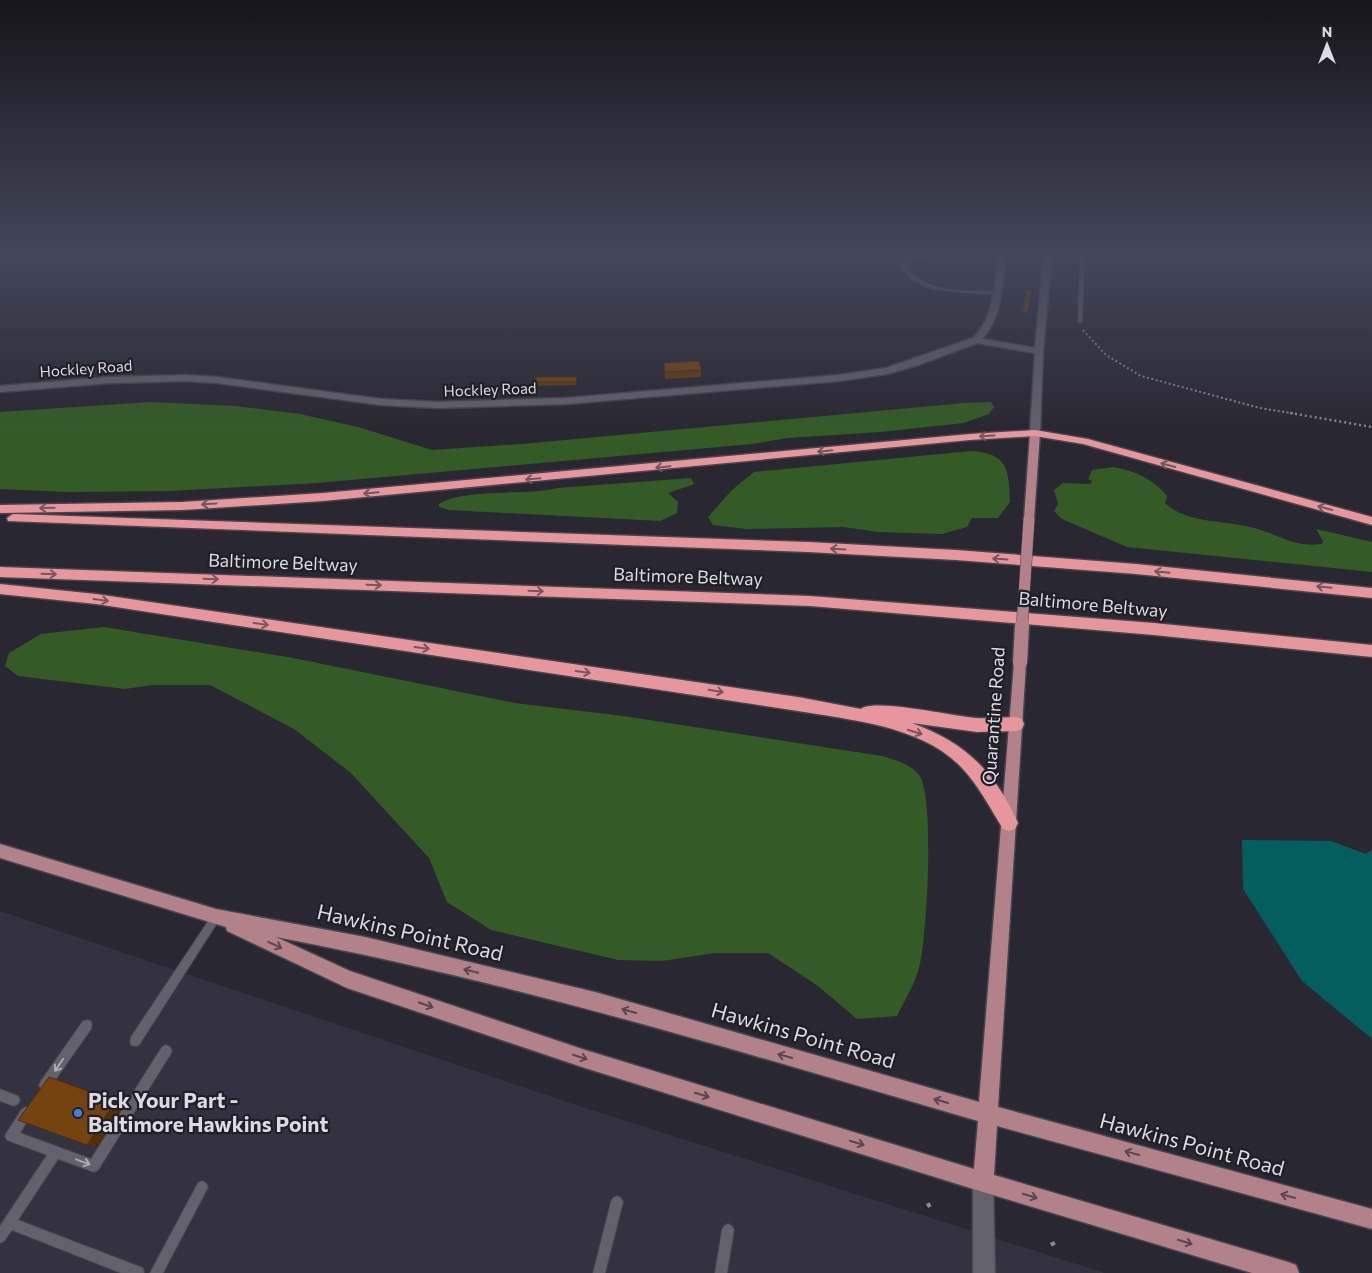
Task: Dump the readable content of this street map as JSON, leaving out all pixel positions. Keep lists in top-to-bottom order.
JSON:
{
  "streets": {
    "highway": ["Baltimore Beltway"],
    "main road": ["Quarantine Road", "Hawkins Point Road"],
    "street": ["Hockley Road"]
  },
  "crossings": [
    ["Hockley Road", "Quarantine Road"],
    ["Quarantine Road", "Hawkins Point Road"]
  ],
  "places": ["Pick Your Part - Baltimore Hawkins Point"],
  "north": "top"
}
